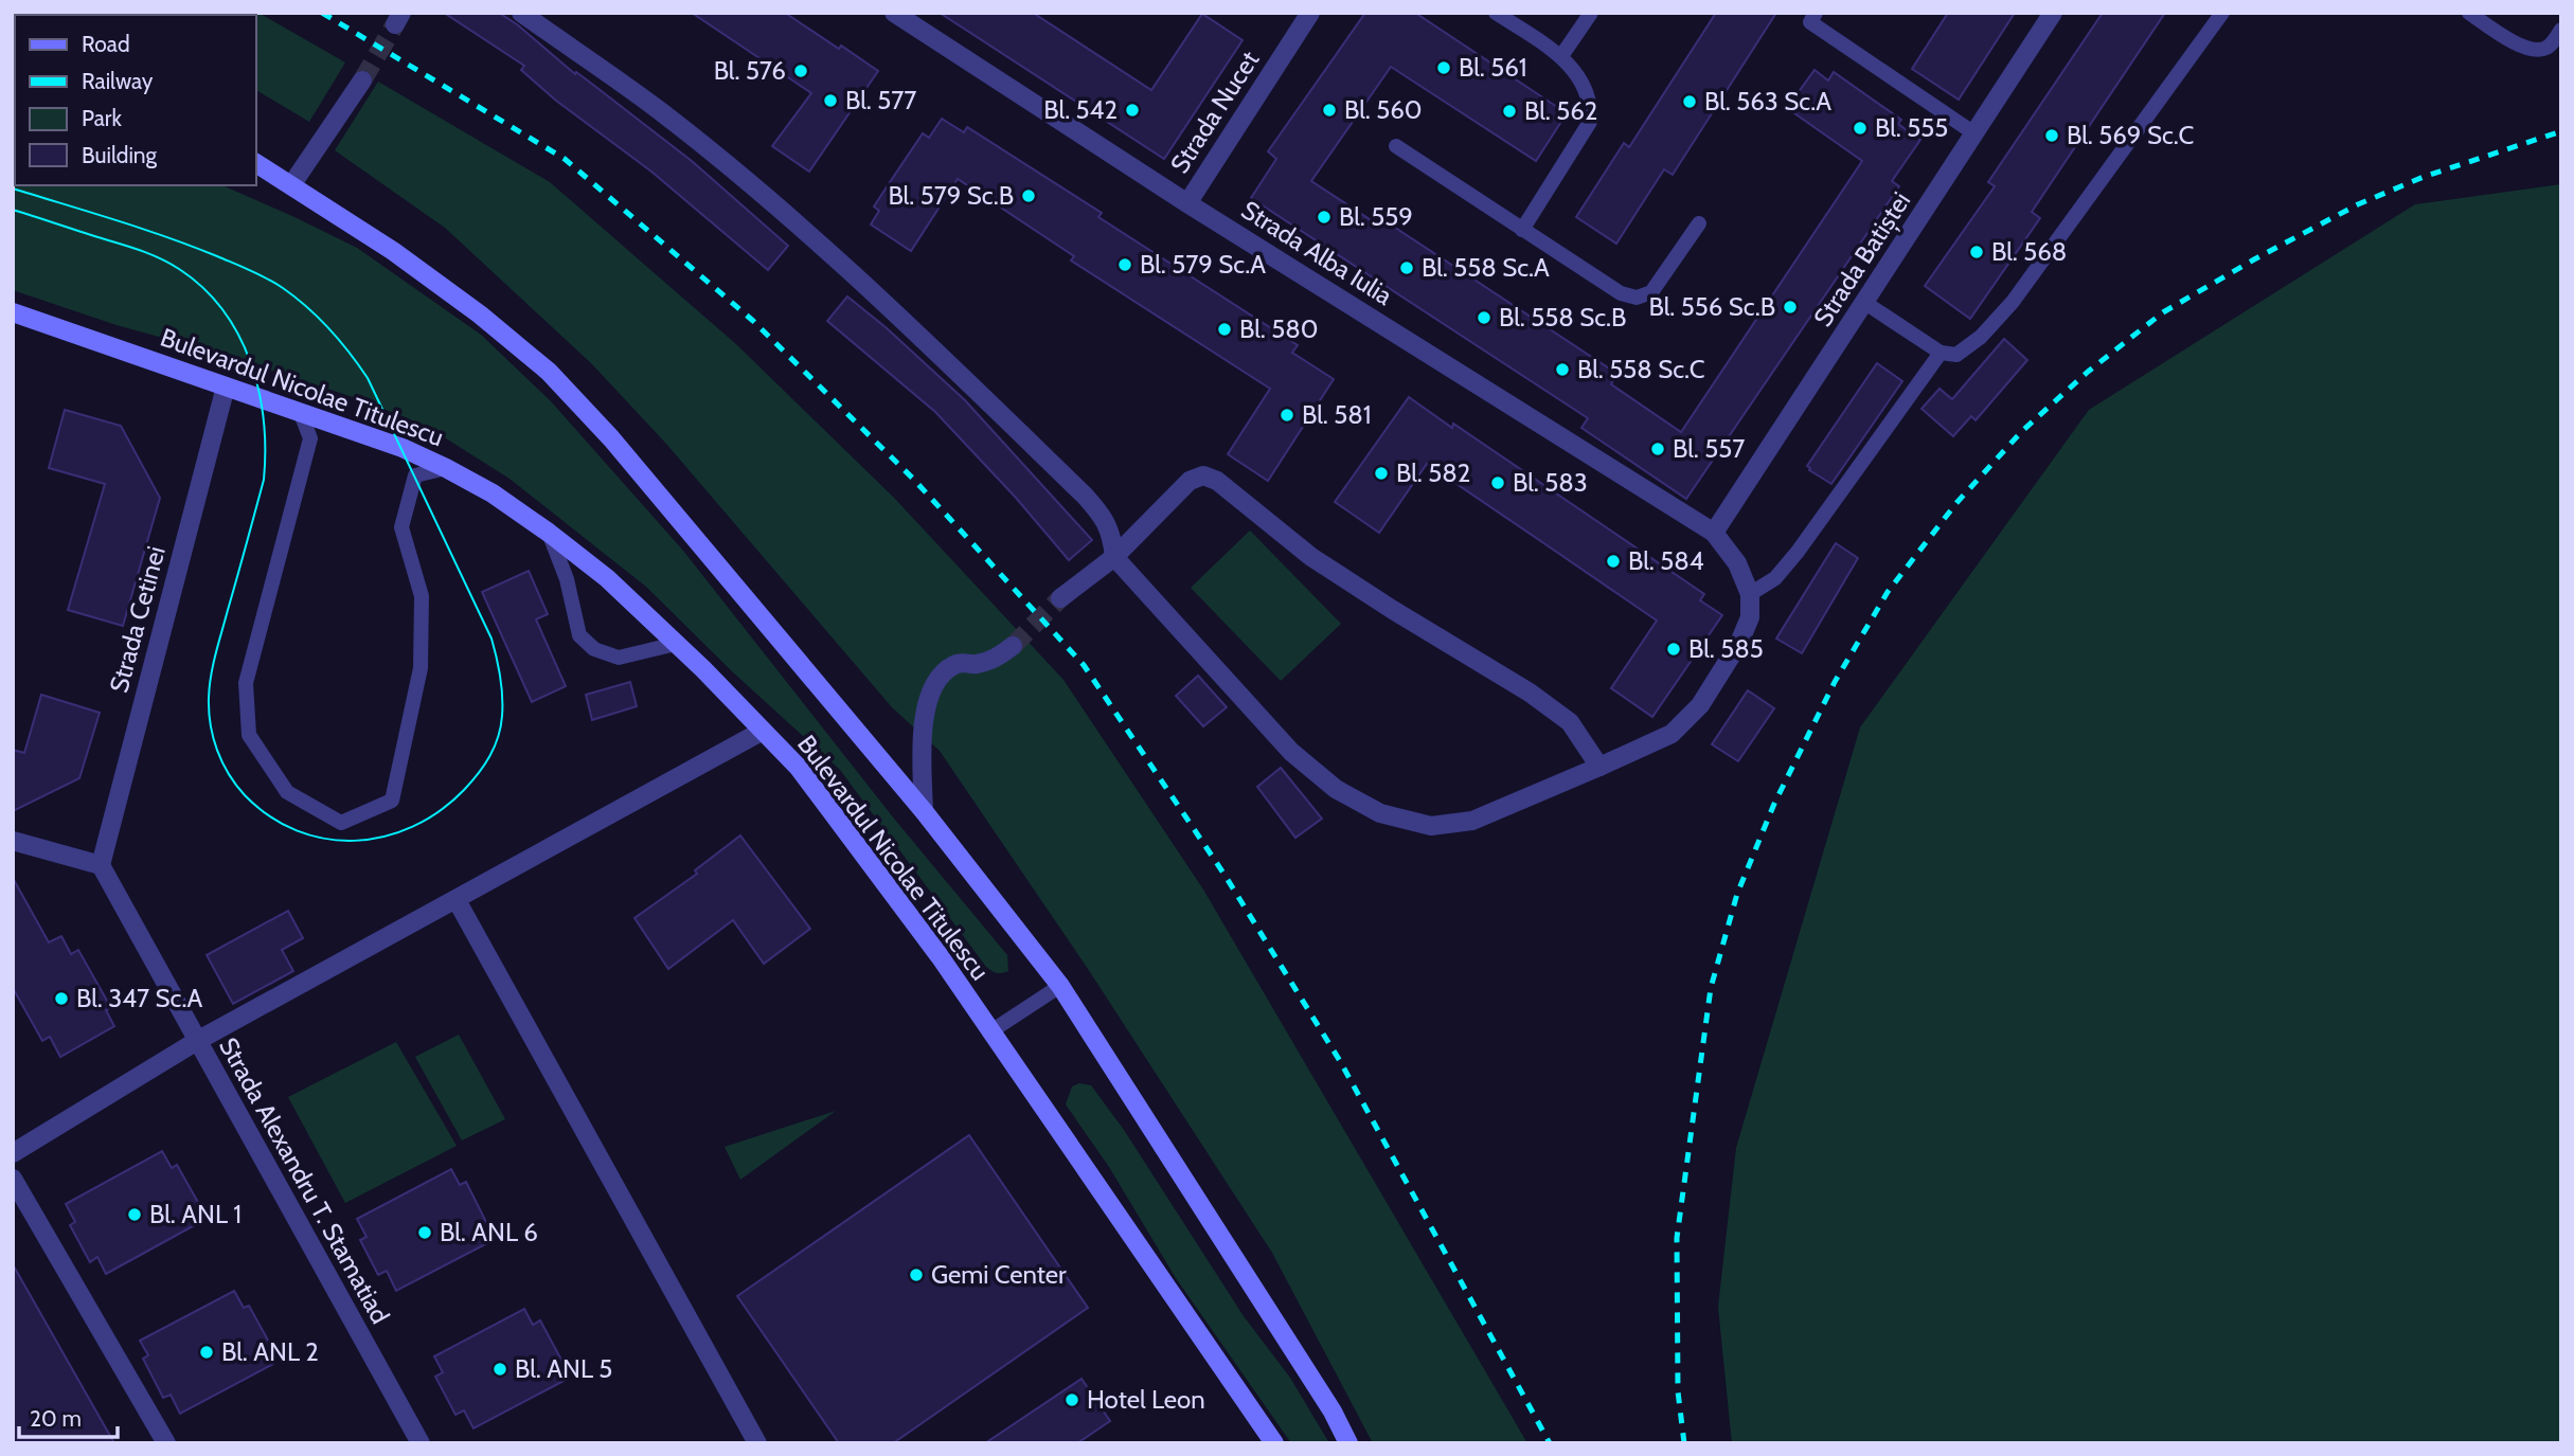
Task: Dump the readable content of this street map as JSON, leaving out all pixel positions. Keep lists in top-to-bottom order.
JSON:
{
  "streets": {
    "main road": ["Bulevardul Nicolae Titulescu"],
    "street": [
      "Strada Nucet",
      "Strada Alba Iulia",
      "Strada Batiștei",
      "Strada Cetinei",
      "Strada Alexandru T. Stamatiad"
    ]
  },
  "crossings": [
    ["Strada Nucet", "Strada Alba Iulia"],
    ["Strada Alba Iulia", "Strada Batiștei"],
    ["Bulevardul Nicolae Titulescu", "Strada Cetinei"],
    ["Strada Cetinei", "Strada Alexandru T. Stamatiad"]
  ],
  "places": [
    "Bl. 561",
    "Bl. 576",
    "Bl. 577",
    "Bl. 563 Sc.A",
    "Bl. 542",
    "Bl. 560",
    "Bl. 562",
    "Bl. 555",
    "Bl. 569 Sc.C",
    "Bl. 579 Sc.B",
    "Bl. 559",
    "Bl. 568",
    "Bl. 579 Sc.A",
    "Bl. 558 Sc.A",
    "Bl. 556 Sc.B",
    "Bl. 558 Sc.B",
    "Bl. 580",
    "Bl. 558 Sc.C",
    "Bl. 581",
    "Bl. 557",
    "Bl. 582",
    "Bl. 583",
    "Bl. 584",
    "Bl. 585",
    "Bl. 347 Sc.A",
    "Bl. ANL 1",
    "Bl. ANL 6",
    "Gemi Center",
    "Bl. ANL 2",
    "Bl. ANL 5",
    "Hotel Leon"
  ],
  "legend": [
    "Road",
    "Railway",
    "Park",
    "Building"
  ],
  "scale_bar": "20 m"
}
